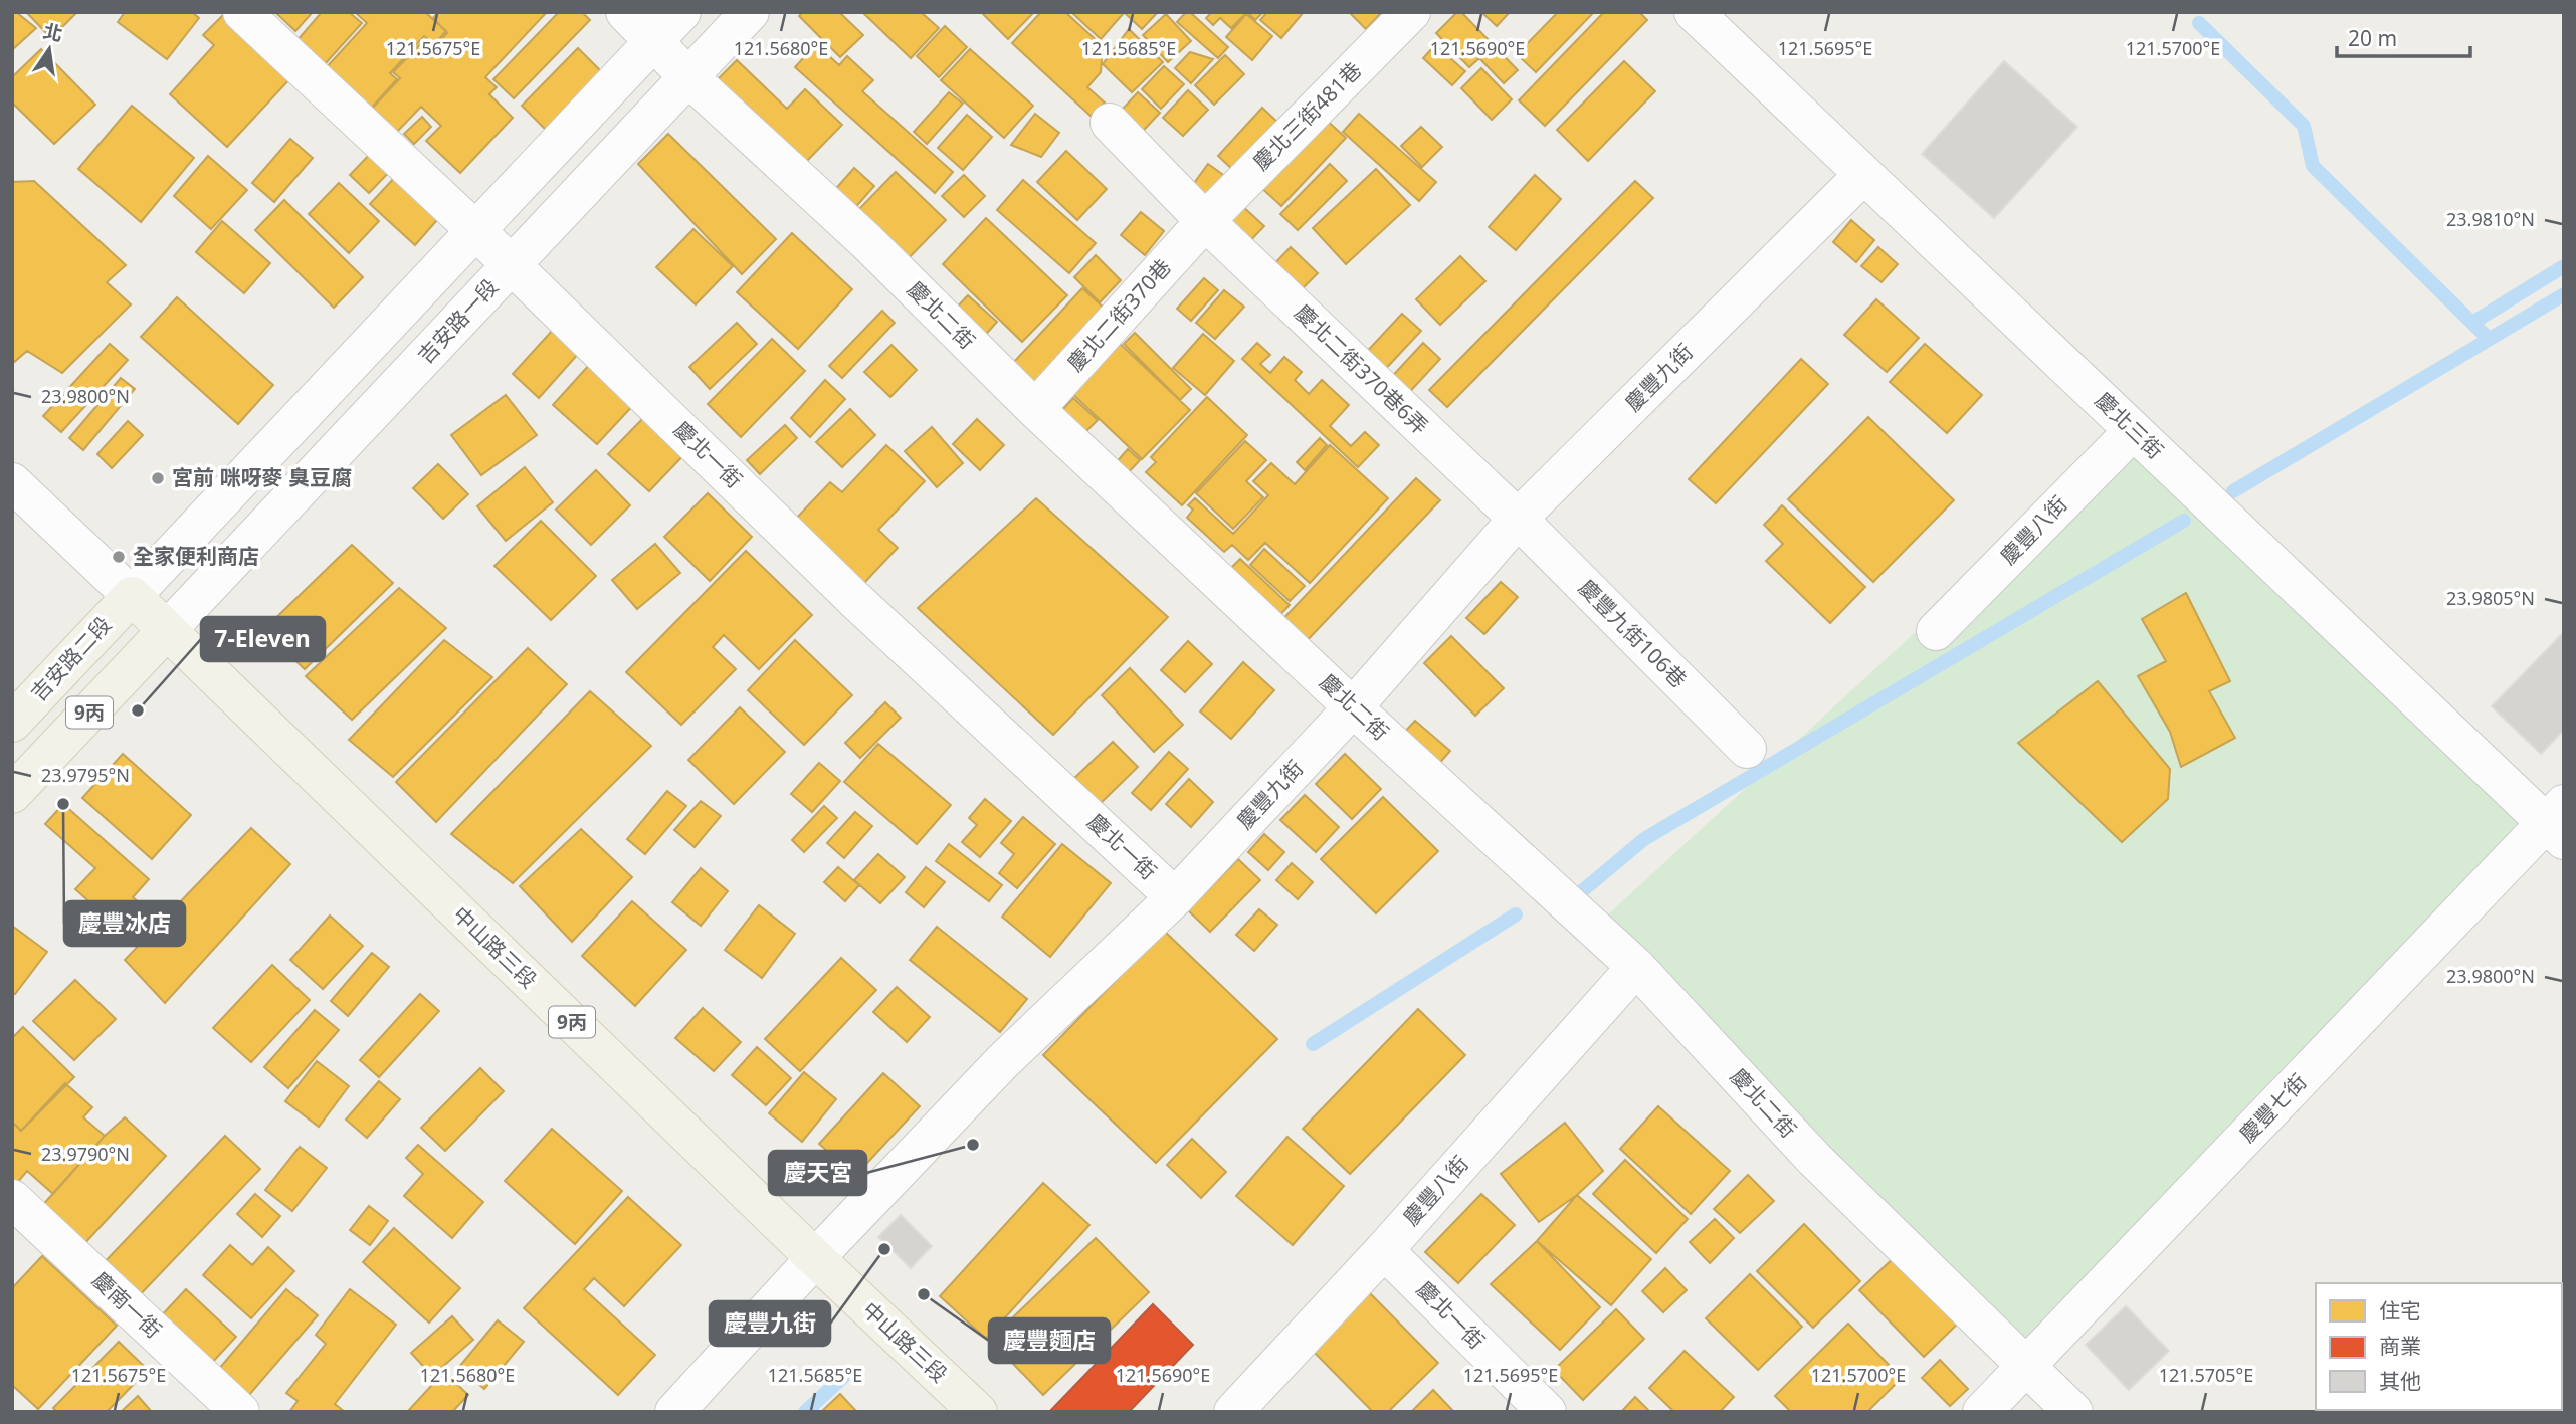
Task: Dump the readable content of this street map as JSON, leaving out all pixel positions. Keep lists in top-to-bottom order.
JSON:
{
  "streets": {
    "main road": ["吉安路二段", "9丙", "中山路三段"],
    "street": [
      "慶北三街481巷",
      "慶北二街",
      "慶北二街370巷",
      "吉安路一段",
      "慶北二街370巷6弄",
      "慶豐九街",
      "慶北三街",
      "慶北一街",
      "慶豐八街",
      "慶豐九街106巷",
      "慶豐七街",
      "慶南一街"
    ]
  },
  "crossings": [
    ["慶北三街481巷", "慶北二街370巷"],
    ["慶北三街481巷", "慶北二街370巷6弄"],
    ["慶北二街", "慶北二街370巷"],
    ["慶北二街", "吉安路一段"],
    ["慶北二街", "慶豐九街"],
    ["慶北二街", "慶豐八街"],
    ["慶北二街", "慶豐七街"],
    ["慶北二街370巷", "慶北二街370巷6弄"],
    ["吉安路一段", "慶北一街"],
    ["吉安路一段", "9丙"],
    ["吉安路一段", "中山路三段"],
    ["慶北二街370巷6弄", "慶豐九街"],
    ["慶北二街370巷6弄", "慶豐九街106巷"],
    ["慶豐九街", "慶北三街"],
    ["慶豐九街", "慶北一街"],
    ["慶豐九街", "慶豐九街106巷"],
    ["慶豐九街", "中山路三段"],
    ["慶北三街", "慶豐八街"],
    ["慶北三街", "慶豐七街"],
    ["慶北一街", "慶豐八街"],
    ["吉安路二段", "中山路三段"],
    ["9丙", "中山路三段"]
  ],
  "places": [
    "宮前 咪呀麥 臭豆腐",
    "全家便利商店",
    "7-Eleven",
    "慶豐冰店",
    "慶天宮",
    "慶豐九街",
    "慶豐麵店"
  ],
  "legend": ["住宅", "商業", "其他"],
  "scale_bar": "20 m",
  "north": "top",
  "coordinates": [
    "121.5675°E",
    "121.5680°E",
    "121.5685°E",
    "121.5690°E",
    "121.5695°E",
    "121.5700°E",
    "23.9810°N",
    "23.9800°N",
    "23.9805°N",
    "23.9795°N",
    "23.9790°N",
    "121.5705°E"
  ]
}
